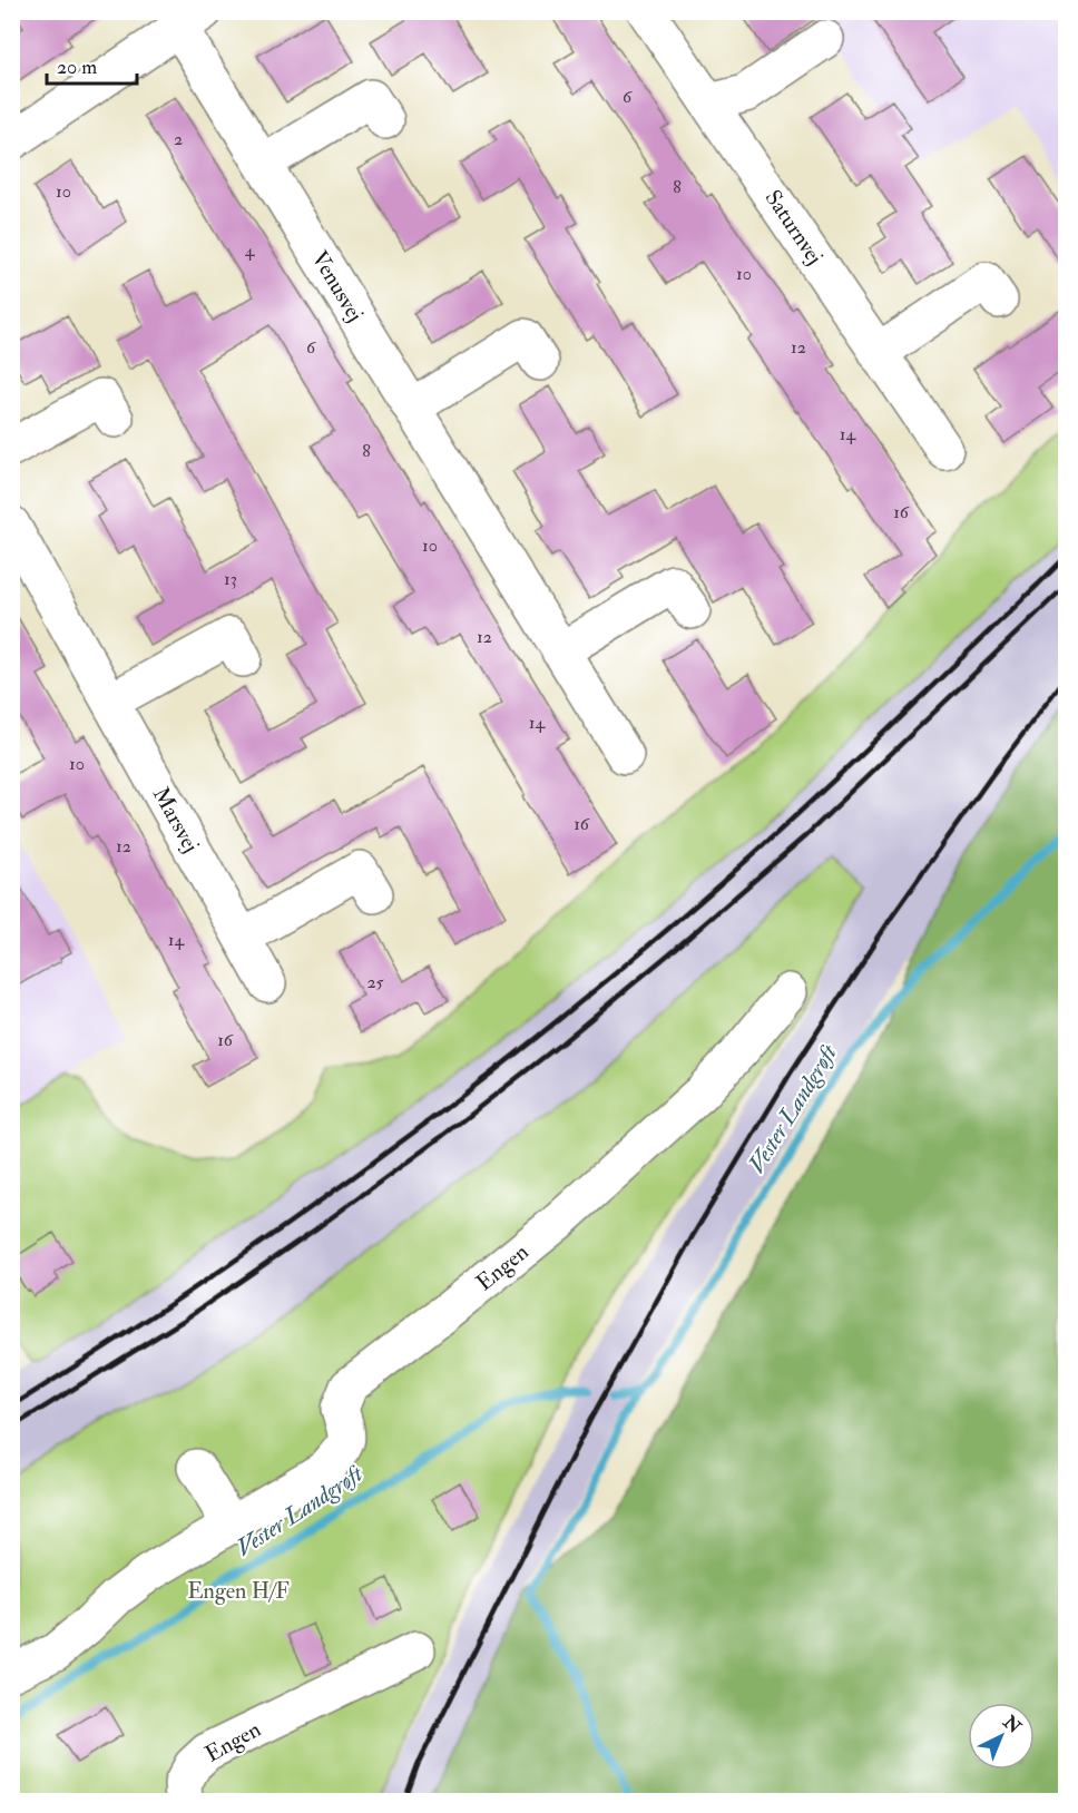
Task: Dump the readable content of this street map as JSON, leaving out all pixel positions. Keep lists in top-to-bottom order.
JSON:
{
  "streets": {
    "street": [
      "Saturnvej",
      "Venusvej",
      "Marsvej",
      "Engen"
    ]
  },
  "water": ["Vester Landgrøft"],
  "parks": ["Engen H/F"],
  "house_numbers": [
    "6",
    "2",
    "8",
    "10",
    "4",
    "10",
    "6",
    "12",
    "14",
    "8",
    "16",
    "10",
    "13",
    "12",
    "14",
    "10",
    "16",
    "12",
    "14",
    "25",
    "16"
  ],
  "scale_bar": "20 m",
  "north": "top right"
}
